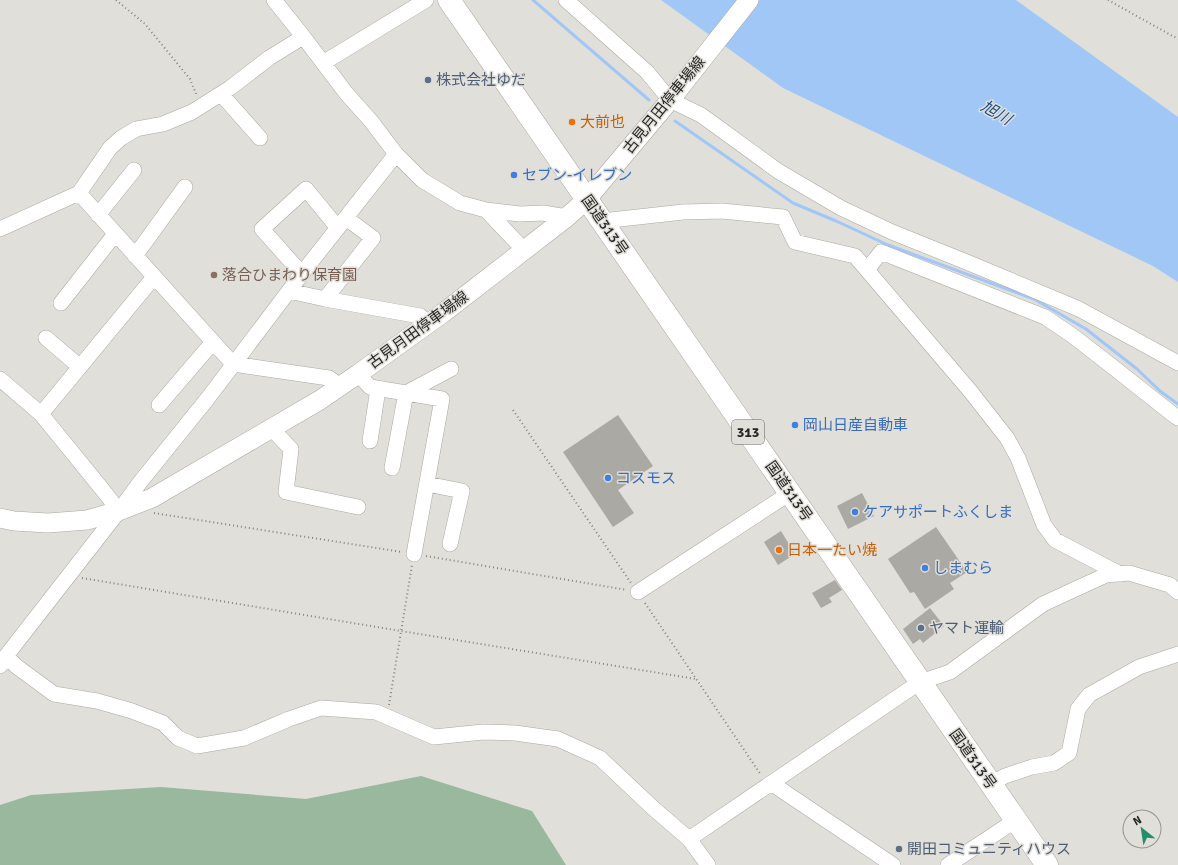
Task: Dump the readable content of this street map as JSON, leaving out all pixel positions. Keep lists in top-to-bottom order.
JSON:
{
  "streets": {
    "highway": ["国道313号", "313"],
    "main road": ["古見月田停車場線"]
  },
  "crossings": [
    ["古見月田停車場線", "国道313号"]
  ],
  "water": ["旭川"],
  "places": [
    "株式会社ゆだ",
    "大前也",
    "セブン-イレブン",
    "落合ひまわり保育園",
    "岡山日産自動車",
    "コスモス",
    "ケアサポートふくしま",
    "日本一たい焼",
    "しまむら",
    "ヤマト運輸",
    "開田コミュニティハウス"
  ],
  "north": "top left"
}
